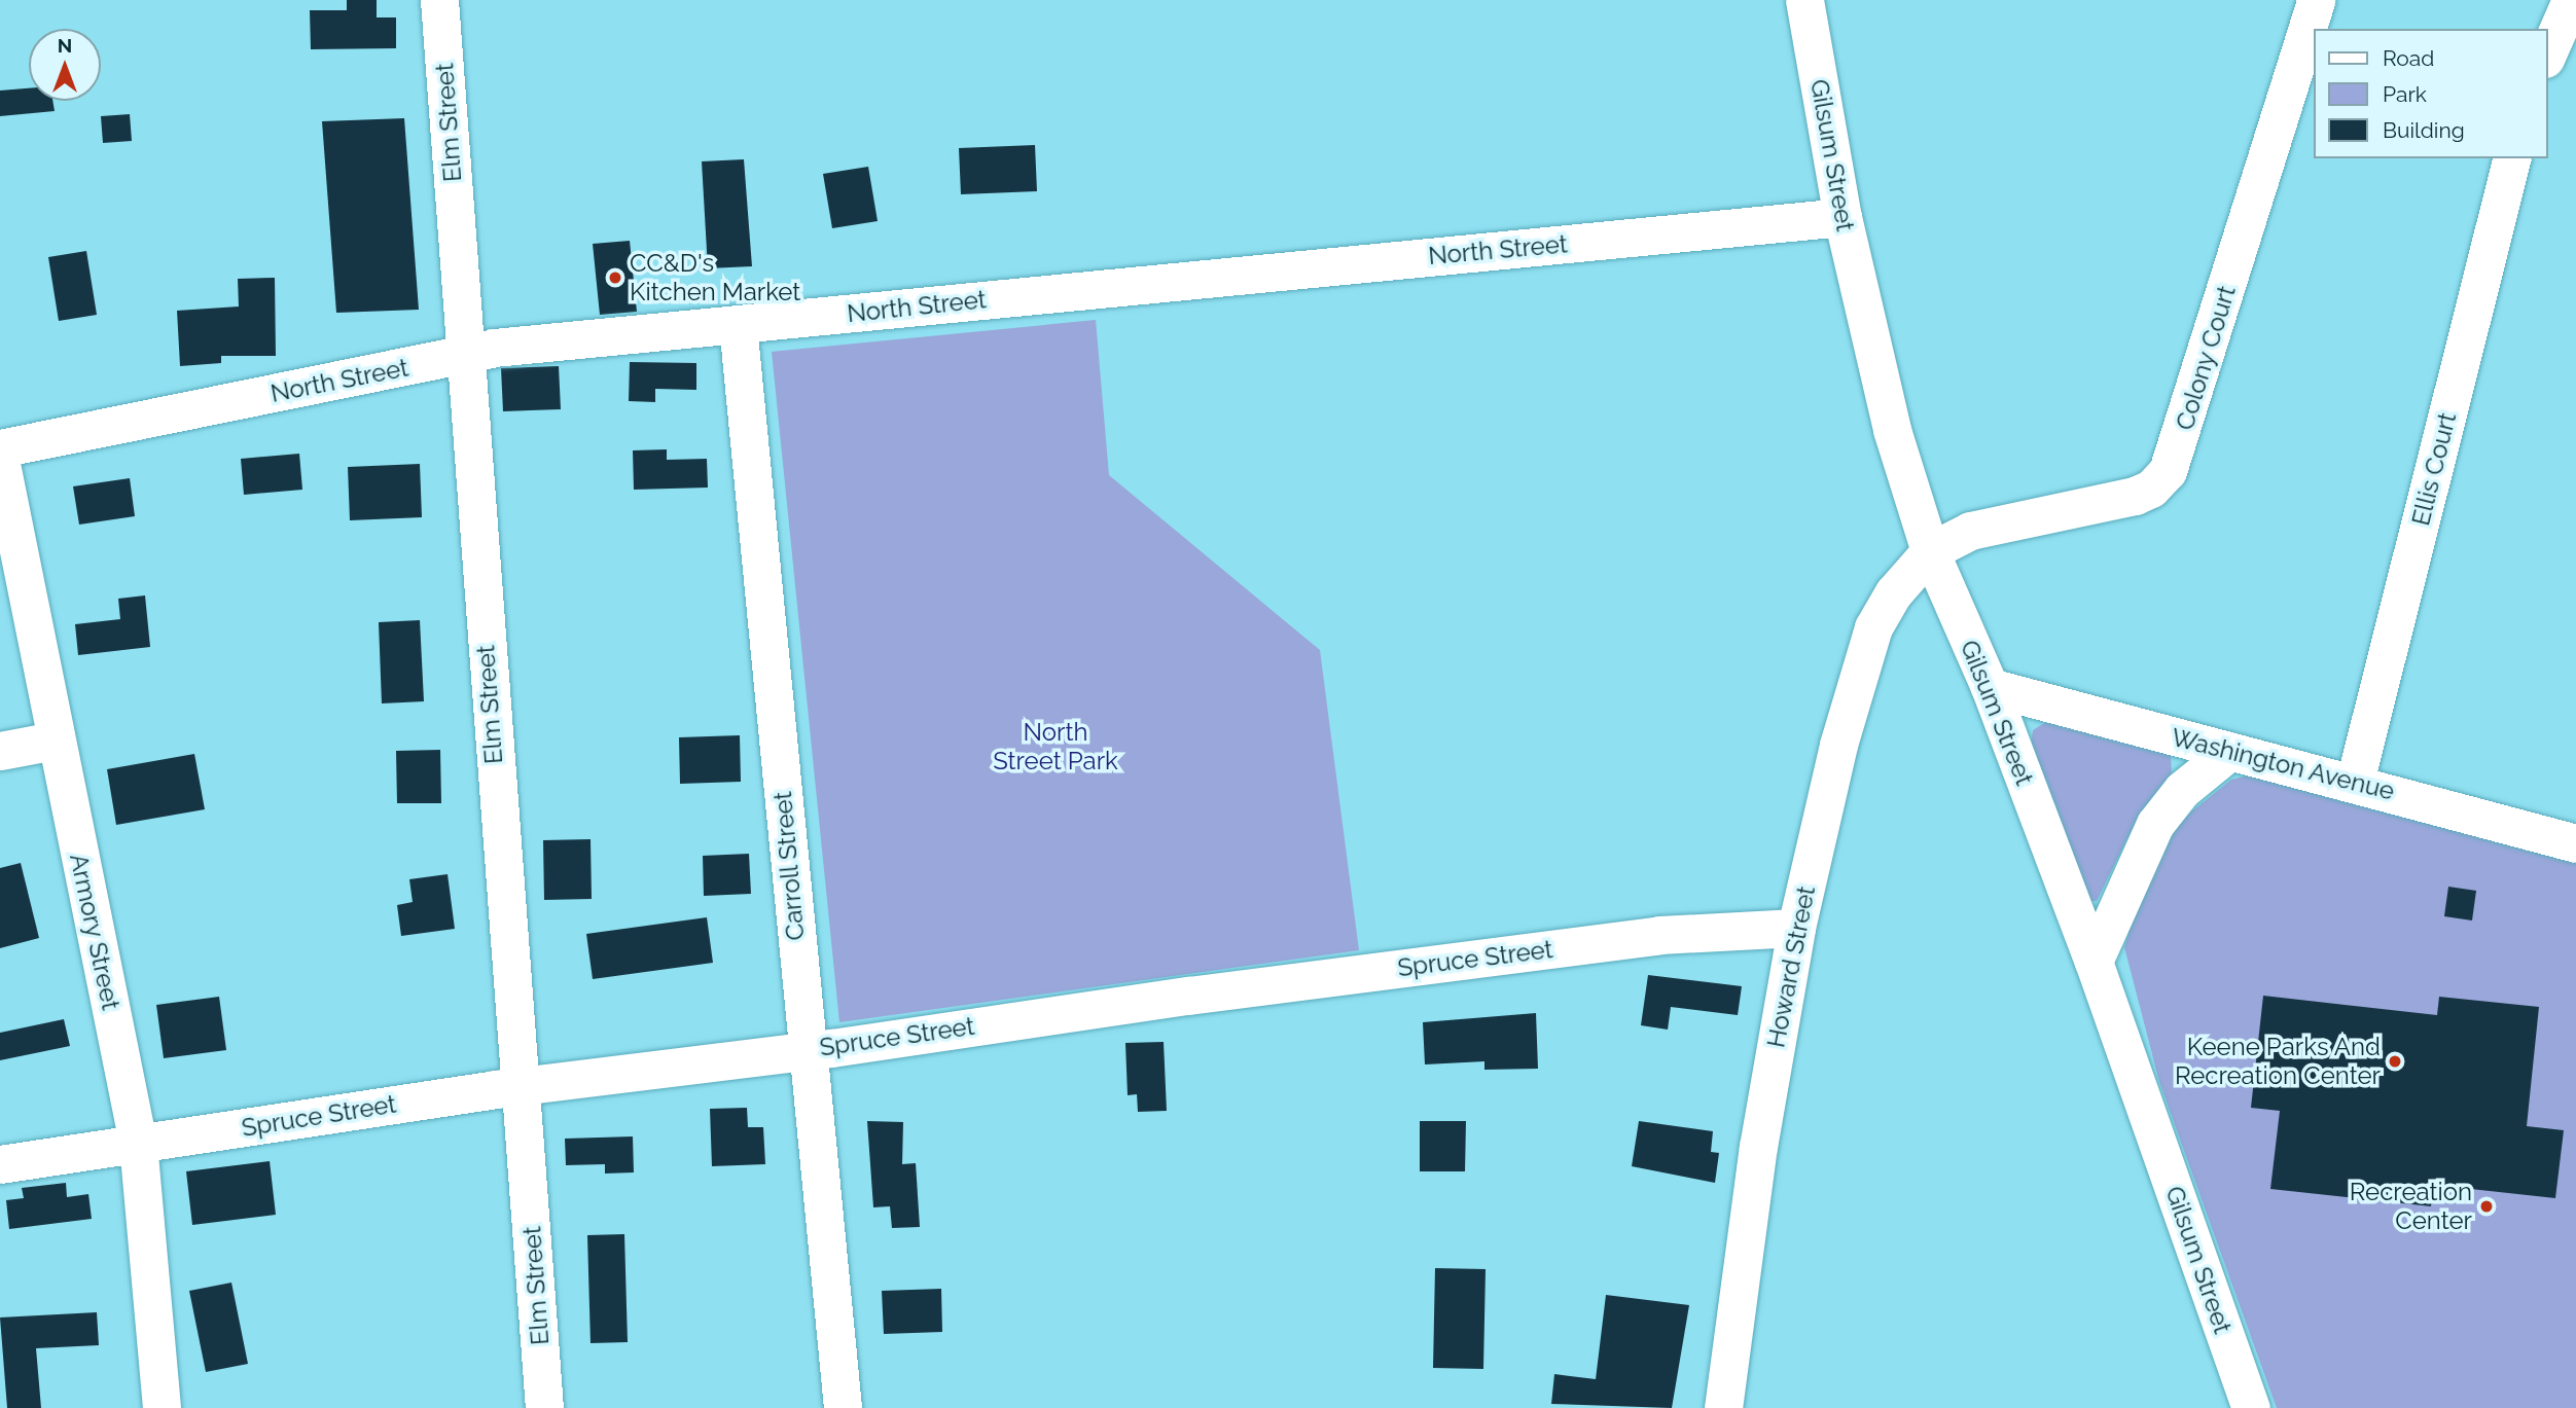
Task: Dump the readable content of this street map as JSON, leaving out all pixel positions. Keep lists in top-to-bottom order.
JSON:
{
  "streets": {
    "street": [
      "Elm Street",
      "Gilsum Street",
      "North Street",
      "Colony Court",
      "Ellis Court",
      "Washington Avenue",
      "Carroll Street",
      "Armory Street",
      "Spruce Street",
      "Howard Street"
    ]
  },
  "crossings": [
    ["Elm Street", "North Street"],
    ["Elm Street", "Spruce Street"],
    ["Gilsum Street", "North Street"],
    ["Gilsum Street", "Colony Court"],
    ["Gilsum Street", "Washington Avenue"],
    ["Gilsum Street", "Howard Street"],
    ["North Street", "Carroll Street"],
    ["Colony Court", "Howard Street"],
    ["Ellis Court", "Washington Avenue"],
    ["Carroll Street", "Spruce Street"],
    ["Armory Street", "Spruce Street"],
    ["Spruce Street", "Howard Street"]
  ],
  "parks": ["North Street Park"],
  "places": ["CC&D's Kitchen Market", "Keene Parks And Recreation Center", "Recreation Center"],
  "legend": ["Road", "Park", "Building"],
  "north": "top"
}
